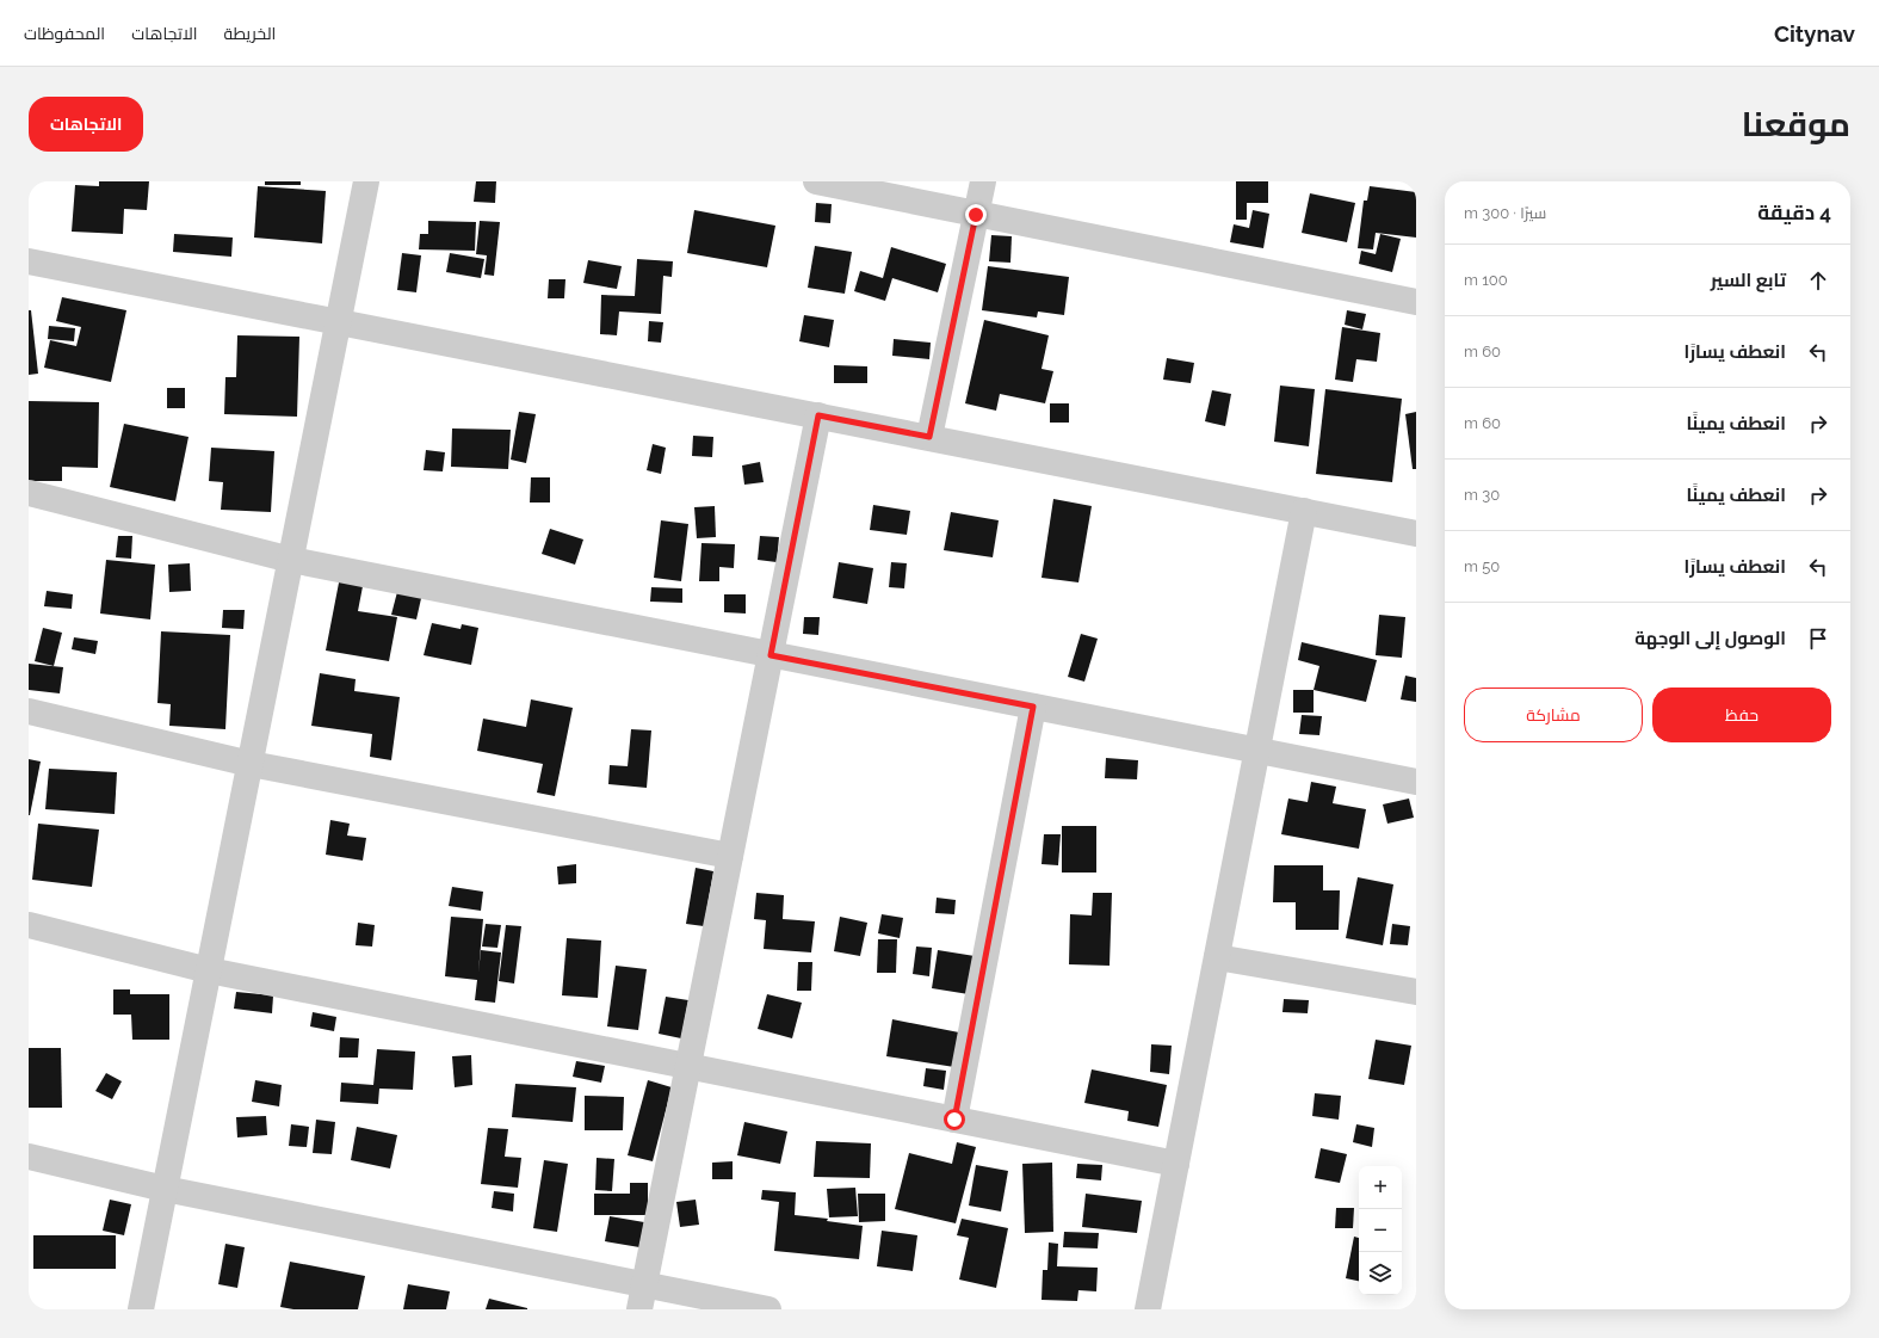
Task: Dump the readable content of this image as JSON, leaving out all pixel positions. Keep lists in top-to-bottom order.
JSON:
{
  "page": {
    "header": "Citynav",
    "nav": ["الخريطة", "الاتجاهات", "المحفوظات"],
    "title": "موقعنا",
    "buttons": [
      "الاتجاهات",
      ["حفظ", "مشاركة"]
    ],
    "heading": ["4 دقيقة", "سيرًا · 300 m"],
    "list": [
      ["تابع السير", "100 m"],
      ["انعطف يسارًا", "60 m"],
      ["انعطف يمينًا", "60 m"],
      ["انعطف يمينًا", "30 m"],
      ["انعطف يسارًا", "50 m"],
      "الوصول إلى الوجهة"
    ],
    "map_buttons": ["+", "−"]
  }
}
